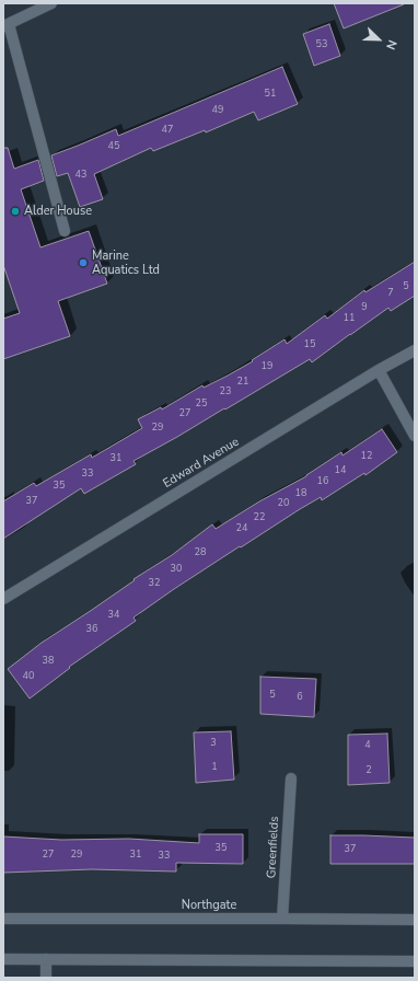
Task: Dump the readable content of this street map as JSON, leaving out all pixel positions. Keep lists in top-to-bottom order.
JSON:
{
  "streets": {
    "street": ["Edward Avenue", "Greenfields", "Northgate"]
  },
  "crossings": [
    ["Greenfields", "Northgate"]
  ],
  "places": ["Alder House", "Marine Aquatics Ltd"],
  "house_numbers": [
    "53",
    "51",
    "49",
    "47",
    "45",
    "43",
    "5",
    "7",
    "9",
    "11",
    "15",
    "19",
    "21",
    "23",
    "25",
    "27",
    "29",
    "12",
    "31",
    "14",
    "33",
    "16",
    "35",
    "18",
    "37",
    "20",
    "22",
    "24",
    "28",
    "30",
    "32",
    "34",
    "36",
    "38",
    "40",
    "5",
    "6",
    "3",
    "4",
    "1",
    "2",
    "35",
    "37",
    "27",
    "29",
    "31",
    "33"
  ],
  "north": "bottom right"
}
